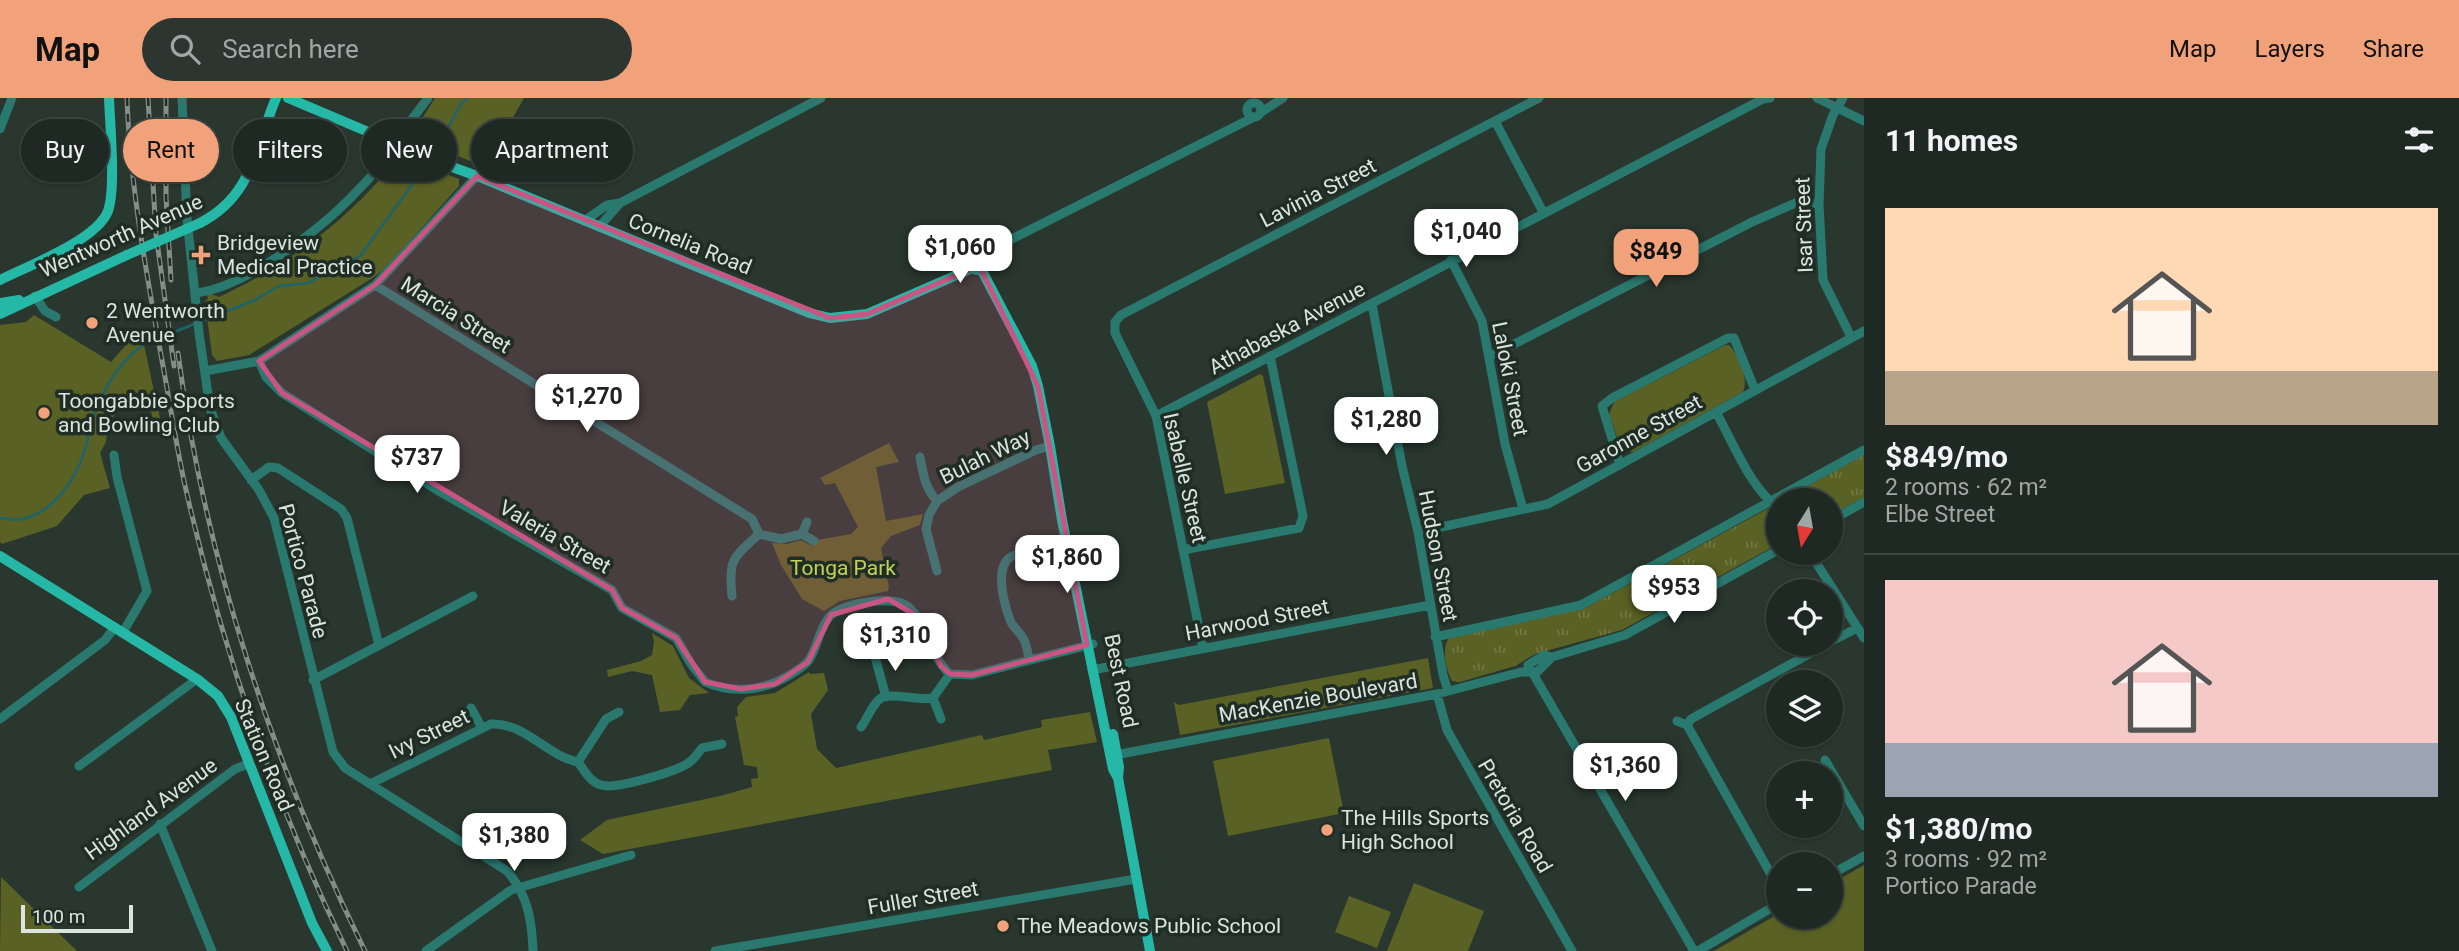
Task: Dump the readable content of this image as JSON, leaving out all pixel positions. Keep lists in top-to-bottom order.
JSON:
{
  "streets": {
    "main road": [
      "Wentworth Avenue",
      "Cornelia Road",
      "Best Road",
      "Station Road"
    ],
    "street": [
      "Lavinia Street",
      "Isar Street",
      "Marcia Street",
      "Athabaska Avenue",
      "Laloki Street",
      "Garonne Street",
      "Bulah Way",
      "Isabelle Street",
      "Valeria Street",
      "Hudson Street",
      "Portico Parade",
      "Harwood Street",
      "MacKenzie Boulevard",
      "Ivy Street",
      "Highland Avenue",
      "Pretoria Road",
      "Fuller Street"
    ]
  },
  "crossings": [
    ["Lavinia Street", "Isabelle Street"],
    ["Isar Street", "Garonne Street"],
    ["Cornelia Road", "Best Road"],
    ["Athabaska Avenue", "Laloki Street"],
    ["Athabaska Avenue", "Isabelle Street"],
    ["Athabaska Avenue", "Hudson Street"],
    ["Laloki Street", "Garonne Street"],
    ["Garonne Street", "Hudson Street"],
    ["Bulah Way", "Best Road"],
    ["Isabelle Street", "Harwood Street"],
    ["Hudson Street", "Harwood Street"],
    ["Hudson Street", "MacKenzie Boulevard"],
    ["Portico Parade", "Ivy Street"],
    ["Harwood Street", "Best Road"],
    ["Best Road", "MacKenzie Boulevard"],
    ["Best Road", "Fuller Street"],
    ["MacKenzie Boulevard", "Pretoria Road"],
    ["Station Road", "Highland Avenue"]
  ],
  "parks": ["Tonga Park"],
  "places": {
    "health": ["Bridgeview Medical Practice"],
    "other": [
      "2 Wentworth Avenue",
      "Toongabbie Sports and Bowling Club",
      "The Hills Sports High School",
      "The Meadows Public School"
    ]
  },
  "scale_bar": "100 m",
  "north": "bottom",
  "page": {
    "header": "Map",
    "search": "Search here",
    "nav": ["Map", "Layers", "Share"],
    "heading": "11 homes",
    "chip": [
      "Buy",
      "Rent",
      "Filters",
      "New",
      "Apartment"
    ],
    "list": [
      {
        "name": "$849/mo",
        "note": "2 rooms · 62 m² · Elbe Street"
      },
      {
        "name": "$1,380/mo",
        "note": "3 rooms · 92 m² · Portico Parade"
      }
    ],
    "price": [
      "$1,040",
      "$1,060",
      "$849",
      "$1,270",
      "$1,280",
      "$737",
      "$1,860",
      "$953",
      "$1,310",
      "$1,360",
      "$1,380"
    ],
    "map_buttons": ["+", "−"],
    "scale": "100 m"
  }
}
